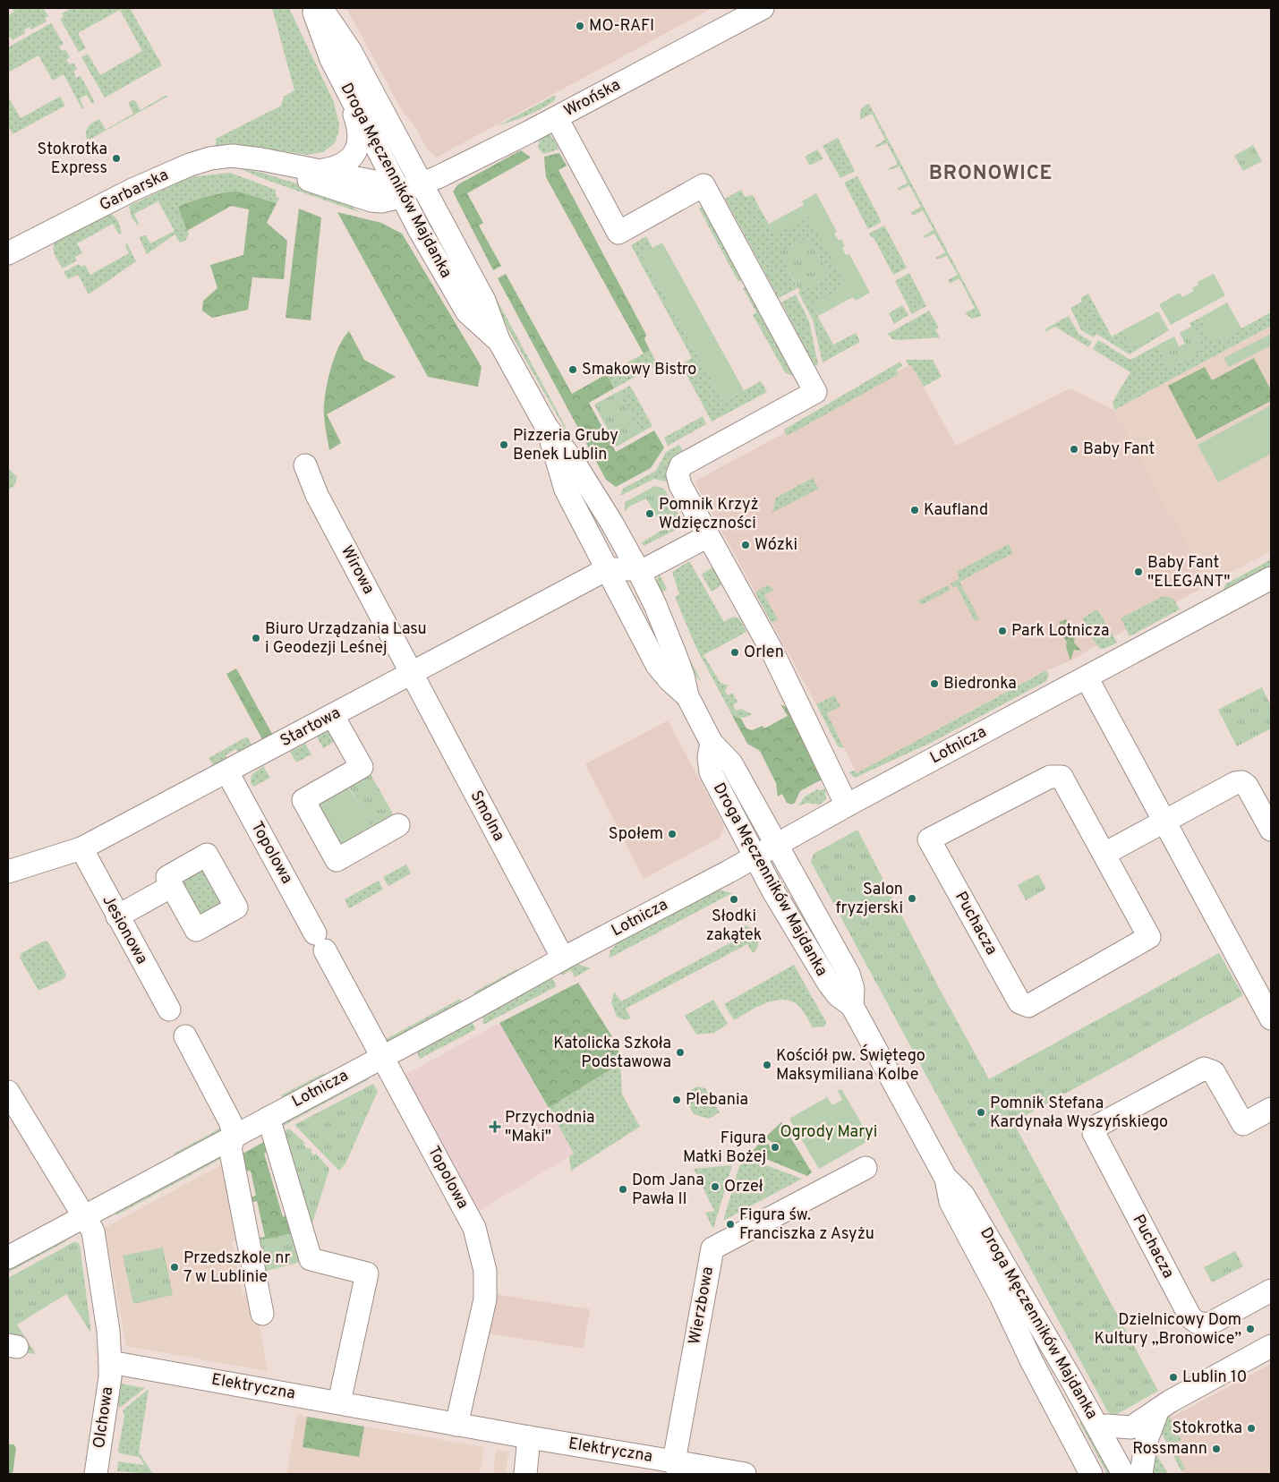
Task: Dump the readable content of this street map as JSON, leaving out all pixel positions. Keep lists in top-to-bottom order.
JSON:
{
  "streets": {
    "street": [
      "Wrońska",
      "Droga Męczenników Majdanka",
      "Garbarska",
      "Wirowa",
      "Startowa",
      "Lotnicza",
      "Smolna",
      "Topolowa",
      "Puchacza",
      "Jesionowa",
      "Wierzbowa",
      "Elektryczna",
      "Olchowa"
    ]
  },
  "crossings": [
    ["Wrońska", "Droga Męczenników Majdanka"],
    ["Wrońska", "Garbarska"],
    ["Droga Męczenników Majdanka", "Garbarska"],
    ["Droga Męczenników Majdanka", "Startowa"],
    ["Droga Męczenników Majdanka", "Lotnicza"],
    ["Wirowa", "Startowa"],
    ["Wirowa", "Smolna"],
    ["Startowa", "Smolna"],
    ["Startowa", "Topolowa"],
    ["Startowa", "Jesionowa"],
    ["Lotnicza", "Smolna"],
    ["Lotnicza", "Topolowa"],
    ["Topolowa", "Elektryczna"],
    ["Wierzbowa", "Elektryczna"],
    ["Elektryczna", "Olchowa"]
  ],
  "districts": ["BRONOWICE"],
  "parks": ["Ogrody Maryi"],
  "places": {
    "other": [
      "MO-RAFI",
      "Stokrotka Express",
      "Smakowy Bistro",
      "Pizzeria Gruby Benek Lublin",
      "Baby Fant",
      "Kaufland",
      "Pomnik Krzyż Wdzięczności",
      "Wózki",
      "Baby Fant \"ELEGANT\"",
      "Park Lotnicza",
      "Biuro Urządzania Lasu i Geodezji Leśnej",
      "Orlen",
      "Biedronka",
      "Społem",
      "Salon fryzjerski",
      "Słodki zakątek",
      "Katolicka Szkoła Podstawowa",
      "Kościół pw. Świętego Maksymiliana Kolbe",
      "Plebania",
      "Pomnik Stefana Kardynała Wyszyńskiego",
      "Figura Matki Bożej",
      "Orzeł",
      "Dom Jana Pawła II",
      "Figura św. Franciszka z Asyżu",
      "Przedszkole nr 7 w Lublinie",
      "Dzielnicowy Dom Kultury „Bronowice”",
      "Lublin 10",
      "Stokrotka",
      "Rossmann"
    ],
    "health": ["Przychodnia \"Maki\""]
  }
}
